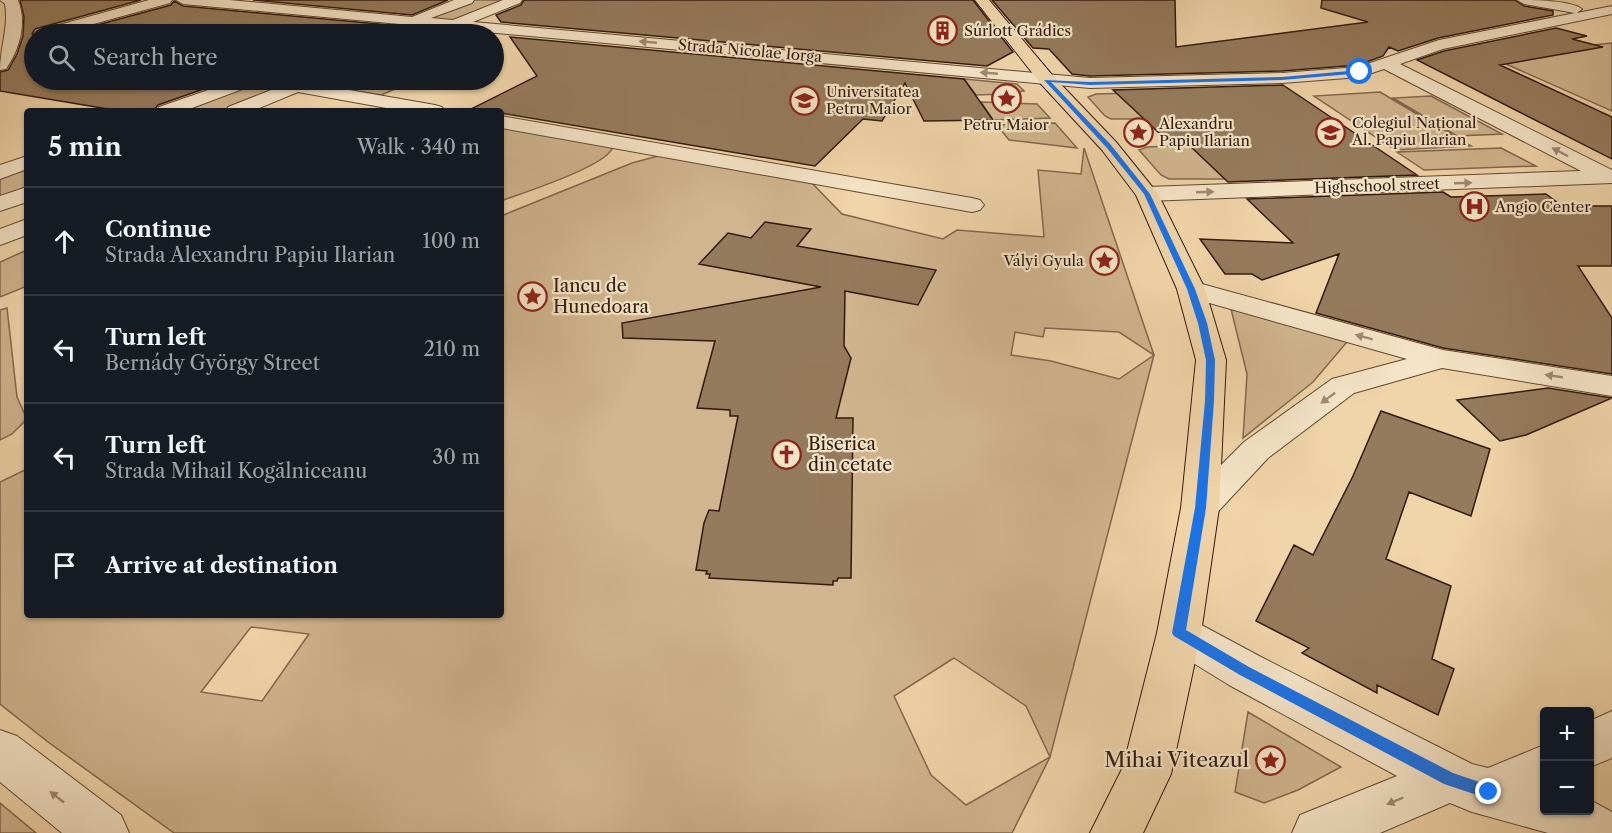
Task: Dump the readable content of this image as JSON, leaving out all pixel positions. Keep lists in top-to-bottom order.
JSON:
{
  "streets": {
    "street": ["Strada Nicolae Iorga", "Highschool street"]
  },
  "places": {
    "building": ["Súrlott Grádics"],
    "place": [
      "Petru Maior",
      "Alexandru Papiu Ilarian",
      "Vályi Gyula",
      "Iancu de Hunedoara",
      "Mihai Viteazul"
    ],
    "school or university": ["Universitatea Petru Maior", "Colegiul Național Al. Papiu Ilarian"],
    "hospital": ["Angio Center"],
    "church": ["Biserica din cetate"]
  },
  "page": {
    "search": "Search here",
    "heading": ["5 min", "Walk · 340 m"],
    "list": [
      ["Continue", "Strada Alexandru Papiu Ilarian", "100 m"],
      ["Turn left", "Bernády György Street", "210 m"],
      ["Turn left", "Strada Mihail Kogălniceanu", "30 m"],
      "Arrive at destination"
    ],
    "map_buttons": ["+", "−"]
  }
}
